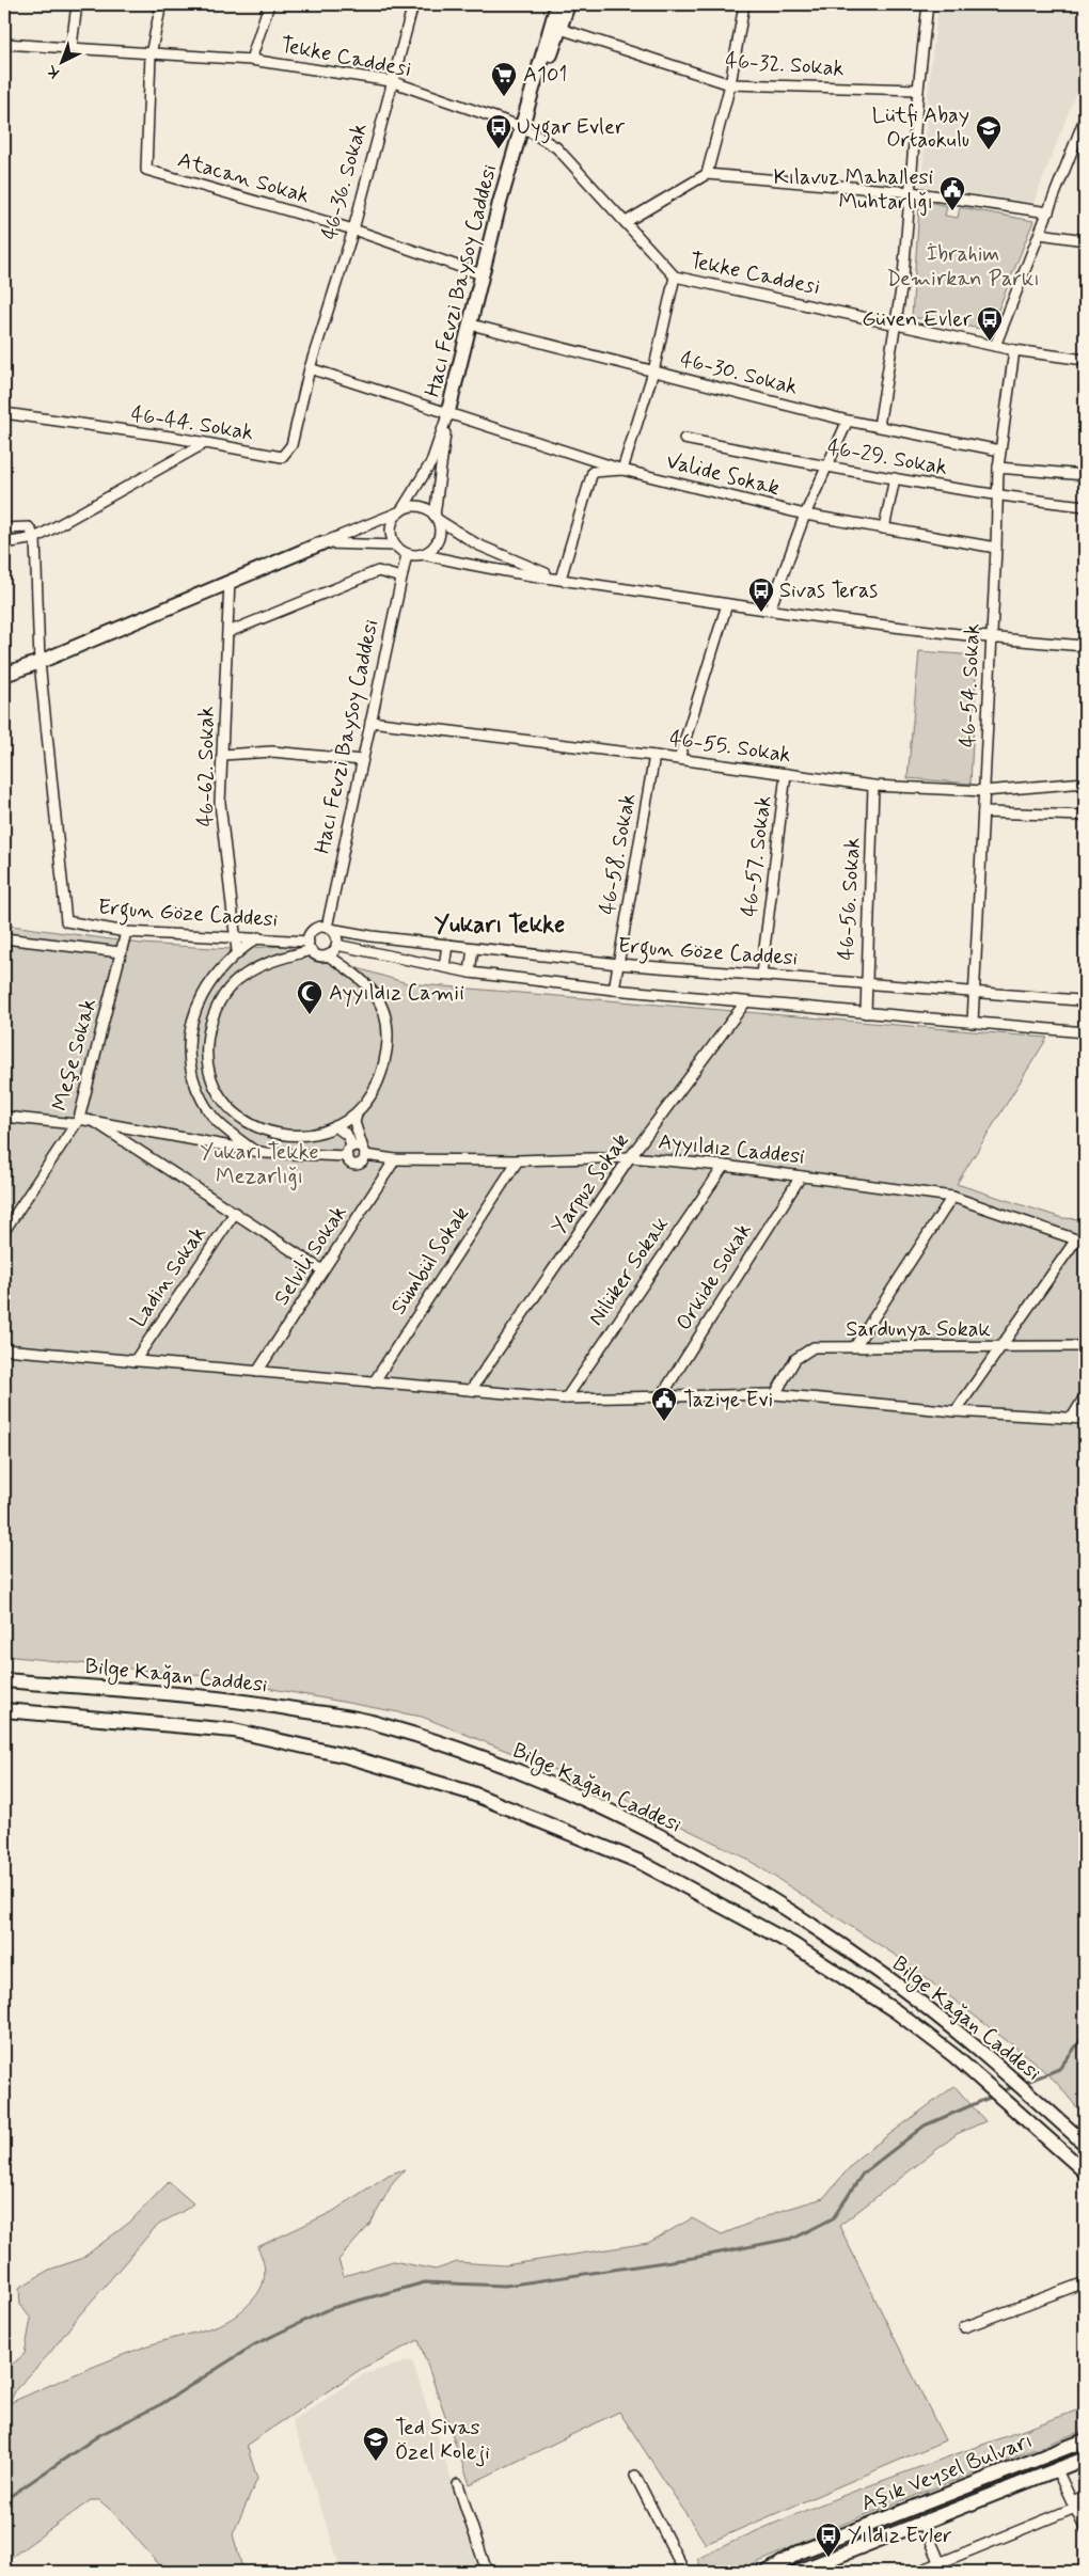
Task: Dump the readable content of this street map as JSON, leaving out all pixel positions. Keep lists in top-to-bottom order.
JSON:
{
  "streets": {
    "main road": ["Hacı Fevzi Baysoy Caddesi", "Bilge Kağan Caddesi", "Aşık Veysel Bulvarı"],
    "street": [
      "Tekke Caddesi",
      "46-32. Sokak",
      "Atacan Sokak",
      "46-36. Sokak",
      "46-30. Sokak",
      "46-44. Sokak",
      "46-29. Sokak",
      "Valide Sokak",
      "46-54. Sokak",
      "46-55. Sokak",
      "46-62. Sokak",
      "46-58. Sokak",
      "46-57. Sokak",
      "46-56. Sokak",
      "Ergun Göze Caddesi",
      "Meşe Sokak",
      "Ayyıldız Caddesi",
      "Yarpuz Sokak",
      "Selvili Sokak",
      "Sümbül Sokak",
      "Nilüker Sokak",
      "Ladin Sokak",
      "Orkide Sokak",
      "Sardunya Sokak"
    ]
  },
  "crossings": [
    ["Tekke Caddesi", "Atacan Sokak"],
    ["Tekke Caddesi", "46-36. Sokak"],
    ["Tekke Caddesi", "Hacı Fevzi Baysoy Caddesi"],
    ["Tekke Caddesi", "46-54. Sokak"],
    ["46-32. Sokak", "Hacı Fevzi Baysoy Caddesi"],
    ["Atacan Sokak", "46-36. Sokak"],
    ["Atacan Sokak", "Hacı Fevzi Baysoy Caddesi"],
    ["46-36. Sokak", "46-44. Sokak"],
    ["46-36. Sokak", "Valide Sokak"],
    ["Hacı Fevzi Baysoy Caddesi", "46-30. Sokak"],
    ["Hacı Fevzi Baysoy Caddesi", "Valide Sokak"],
    ["Hacı Fevzi Baysoy Caddesi", "46-55. Sokak"],
    ["Hacı Fevzi Baysoy Caddesi", "Ergun Göze Caddesi"],
    ["46-30. Sokak", "46-54. Sokak"],
    ["46-44. Sokak", "Valide Sokak"],
    ["46-29. Sokak", "46-54. Sokak"],
    ["Valide Sokak", "46-54. Sokak"],
    ["46-54. Sokak", "46-55. Sokak"],
    ["46-54. Sokak", "Ergun Göze Caddesi"],
    ["46-55. Sokak", "46-58. Sokak"],
    ["46-55. Sokak", "46-57. Sokak"],
    ["46-55. Sokak", "46-56. Sokak"],
    ["46-62. Sokak", "Ergun Göze Caddesi"],
    ["46-58. Sokak", "Ergun Göze Caddesi"],
    ["46-57. Sokak", "Ergun Göze Caddesi"],
    ["46-56. Sokak", "Ergun Göze Caddesi"],
    ["Ergun Göze Caddesi", "Meşe Sokak"],
    ["Ergun Göze Caddesi", "Yarpuz Sokak"],
    ["Meşe Sokak", "Ayyıldız Caddesi"],
    ["Ayyıldız Caddesi", "Yarpuz Sokak"],
    ["Ayyıldız Caddesi", "Selvili Sokak"],
    ["Ayyıldız Caddesi", "Sümbül Sokak"],
    ["Ayyıldız Caddesi", "Nilüker Sokak"],
    ["Ayyıldız Caddesi", "Orkide Sokak"]
  ],
  "districts": ["Yukarı Tekke"],
  "parks": ["İbrahim Demirkan Parkı", "Yukarı Tekke Mezarlığı"],
  "places": {
    "supermarket": ["A101"],
    "bus stop": [
      "Uygar Evler",
      "Güven Evler",
      "Sivas Teras",
      "Yıldız Evler"
    ],
    "school or university": ["Lütfi Abay Ortaokulu", "Ted Sivas Özel Koleji"],
    "public building": ["Kılavuz Mahallesi Muhtarlığı", "Taziye Evi"],
    "mosque": ["Ayyıldız Camii"]
  },
  "north": "bottom left"
}
